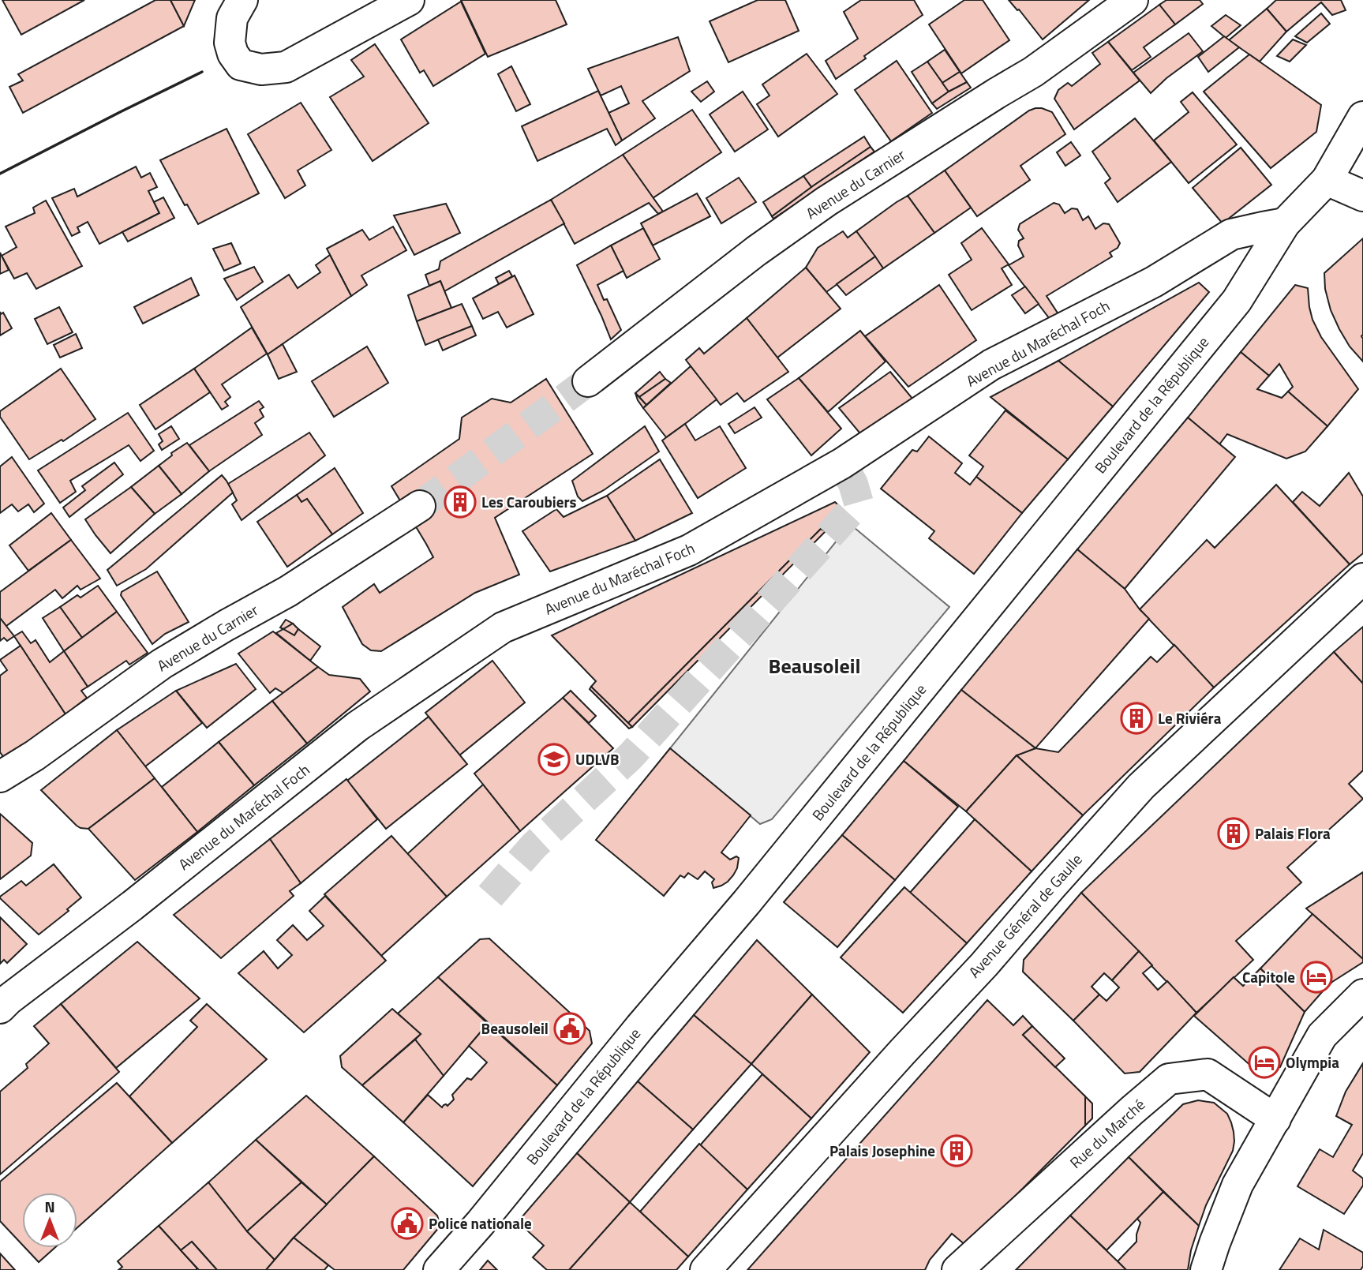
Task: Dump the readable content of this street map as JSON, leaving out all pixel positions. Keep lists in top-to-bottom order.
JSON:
{
  "streets": {
    "street": [
      "Avenue du Carnier",
      "Avenue du Maréchal Foch",
      "Boulevard de la République",
      "Avenue Général de Gaulle",
      "Rue du Marché"
    ]
  },
  "crossings": [
    ["Avenue du Maréchal Foch", "Boulevard de la République"]
  ],
  "districts": ["Beausoleil"],
  "places": {
    "building": [
      "Les Caroubiers",
      "Le Riviéra",
      "Palais Flora",
      "Palais Josephine"
    ],
    "school or university": ["UDLVB"],
    "hotel": ["Capitole", "Olympia"],
    "public building": ["Beausoleil", "Police nationale"]
  },
  "north": "top"
}
